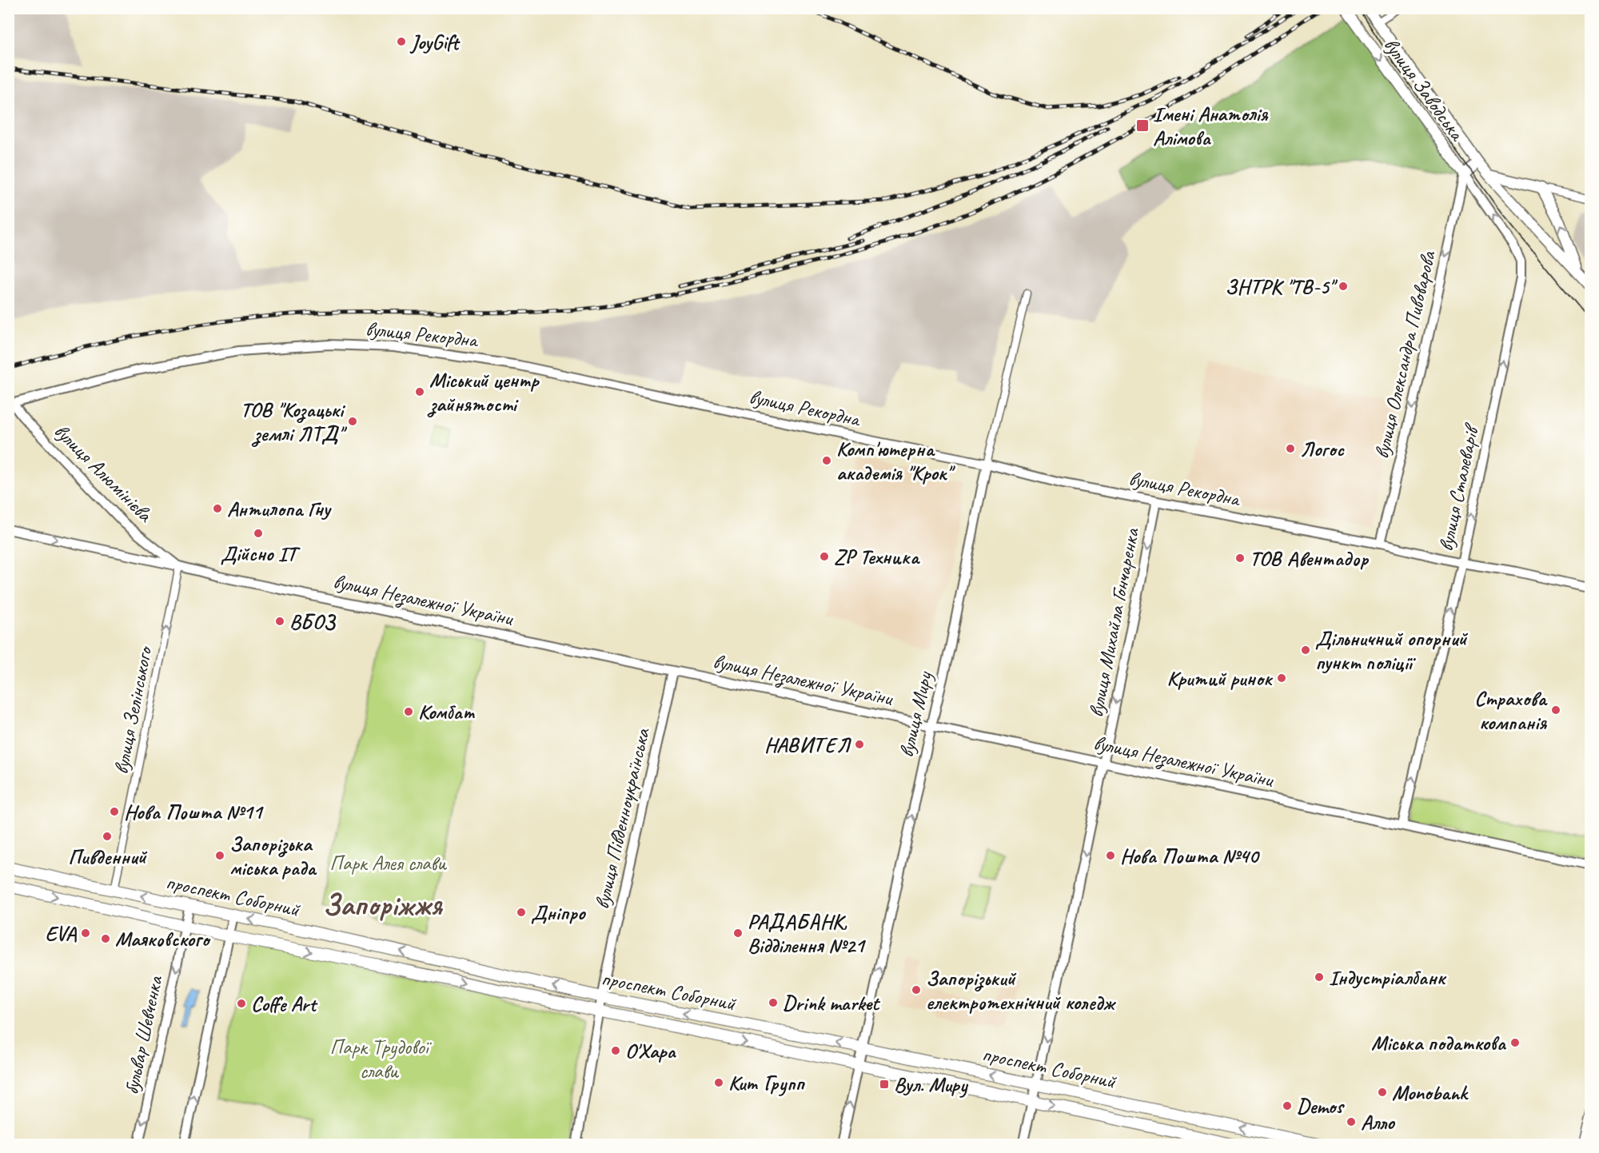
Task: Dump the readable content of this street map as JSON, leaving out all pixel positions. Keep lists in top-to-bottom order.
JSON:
{
  "streets": {
    "main road": ["вулиця Заводська", "проспект Соборний"],
    "street": [
      "вулиця Рекордна",
      "вулиця Олександра Пивоварова",
      "вулиця Алюмінієва",
      "вулиця Сталеварів",
      "вулиця Незалежної України",
      "вулиця Михайла Гончаренка",
      "вулиця Зелінського",
      "вулиця Миру",
      "вулиця Південноукраїнська",
      "бульвар Шевченка"
    ]
  },
  "crossings": [
    ["вулиця Заводська", "вулиця Олександра Пивоварова"],
    ["вулиця Заводська", "вулиця Сталеварів"],
    ["вулиця Рекордна", "вулиця Олександра Пивоварова"],
    ["вулиця Рекордна", "вулиця Алюмінієва"],
    ["вулиця Рекордна", "вулиця Сталеварів"],
    ["вулиця Рекордна", "вулиця Михайла Гончаренка"],
    ["вулиця Рекордна", "вулиця Миру"],
    ["вулиця Олександра Пивоварова", "вулиця Сталеварів"],
    ["вулиця Алюмінієва", "вулиця Незалежної України"],
    ["вулиця Алюмінієва", "вулиця Зелінського"],
    ["вулиця Сталеварів", "вулиця Незалежної України"],
    ["вулиця Незалежної України", "вулиця Михайла Гончаренка"],
    ["вулиця Незалежної України", "вулиця Зелінського"],
    ["вулиця Незалежної України", "вулиця Миру"],
    ["вулиця Незалежної України", "вулиця Південноукраїнська"],
    ["вулиця Михайла Гончаренка", "проспект Соборний"],
    ["вулиця Зелінського", "проспект Соборний"],
    ["вулиця Миру", "проспект Соборний"],
    ["вулиця Південноукраїнська", "проспект Соборний"],
    ["проспект Соборний", "бульвар Шевченка"]
  ],
  "one_way": [
    "вулиця Олександра Пивоварова",
    "вулиця Сталеварів",
    "вулиця Михайла Гончаренка",
    "вулиця Зелінського",
    "вулиця Миру"
  ],
  "districts": ["Запоріжжя"],
  "parks": ["Парк Алея слави", "Парк Трудової слави"],
  "places": {
    "other": [
      "JoyGift",
      "ЗНТРК \"ТВ-5\"",
      "Міський центр зайнятості",
      "ТОВ \"Козацькі землі ЛТД\"",
      "Логос",
      "Комп'ютерна академія \"Крок\"",
      "Антилопа Гну",
      "Дійсно ІТ",
      "ZP Техника",
      "ТОВ Авентадор",
      "ВБОЗ",
      "Дільничний опорний пункт поліції",
      "Критий ринок",
      "Страхова компанія",
      "Комбат",
      "НАВИТЕЛ",
      "Нова Пошта №11",
      "Пивденний",
      "Запорізька міська рада",
      "Нова Пошта №40",
      "Дніпро",
      "EVA",
      "РАДАБАНК, Відділення №21",
      "Маяковского",
      "Індустріалбанк",
      "Запорізький електротехнічний коледж",
      "Drink market",
      "Coffe Art",
      "Міська податкова",
      "О'Хара",
      "Кит Групп",
      "Monobank",
      "Demos",
      "Алло"
    ],
    "transit": ["Імені Анатолія Алімова", "Вул. Миру"]
  }
}
